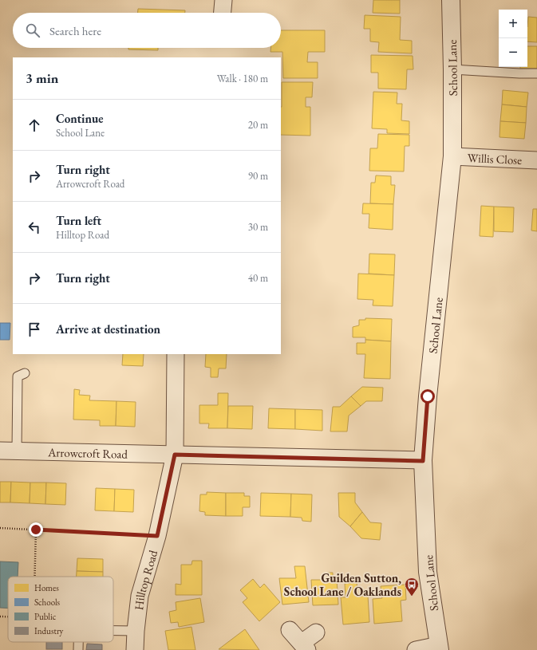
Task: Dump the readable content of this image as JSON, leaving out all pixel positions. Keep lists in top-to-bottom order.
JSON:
{
  "streets": {
    "street": [
      "School Lane",
      "Willis Close",
      "Arrowcroft Road",
      "Hilltop Road"
    ]
  },
  "crossings": [
    ["School Lane", "Willis Close"],
    ["School Lane", "Arrowcroft Road"],
    ["Arrowcroft Road", "Hilltop Road"]
  ],
  "places": {
    "bus stop": ["Guilden Sutton, School Lane / Oaklands"]
  },
  "legend": [
    "Homes",
    "Schools",
    "Public",
    "Industry"
  ],
  "page": {
    "map_buttons": ["+", "−"],
    "search": "Search here",
    "heading": ["3 min", "Walk · 180 m"],
    "list": [
      ["Continue", "School Lane", "20 m"],
      ["Turn right", "Arrowcroft Road", "90 m"],
      ["Turn left", "Hilltop Road", "30 m"],
      ["Turn right", "40 m"],
      "Arrive at destination"
    ]
  }
}
